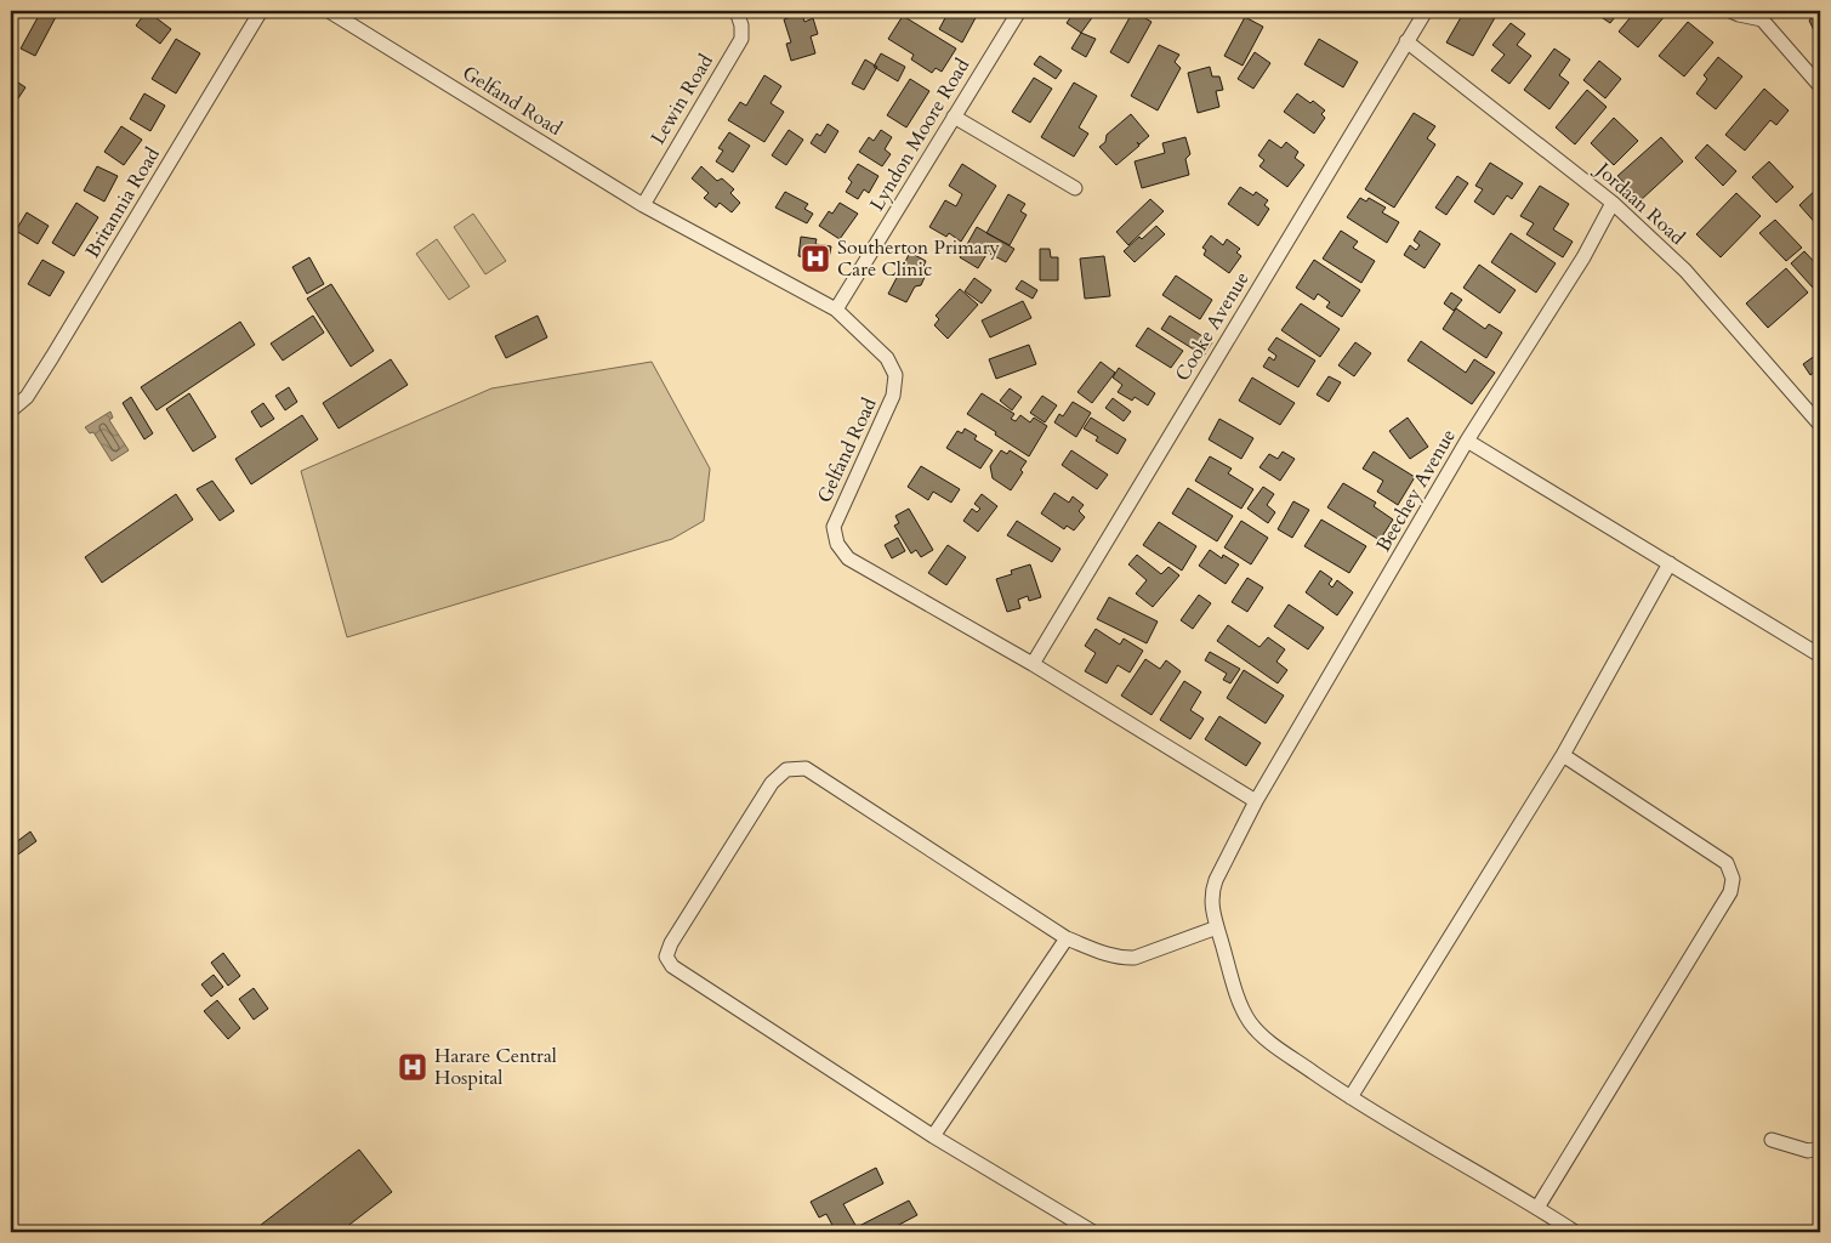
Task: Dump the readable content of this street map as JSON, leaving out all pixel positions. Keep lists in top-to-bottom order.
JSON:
{
  "streets": {
    "street": [
      "Lewin Road",
      "Gelfand Road",
      "Lyndon Moore Road",
      "Britannia Road",
      "Jordaan Road",
      "Cooke Avenue",
      "Beechey Avenue"
    ]
  },
  "crossings": [
    ["Lewin Road", "Gelfand Road"],
    ["Gelfand Road", "Lyndon Moore Road"],
    ["Gelfand Road", "Cooke Avenue"],
    ["Gelfand Road", "Beechey Avenue"],
    ["Jordaan Road", "Cooke Avenue"],
    ["Jordaan Road", "Beechey Avenue"]
  ],
  "places": {
    "hospital": ["Southerton Primary Care Clinic", "Harare Central Hospital"]
  }
}
